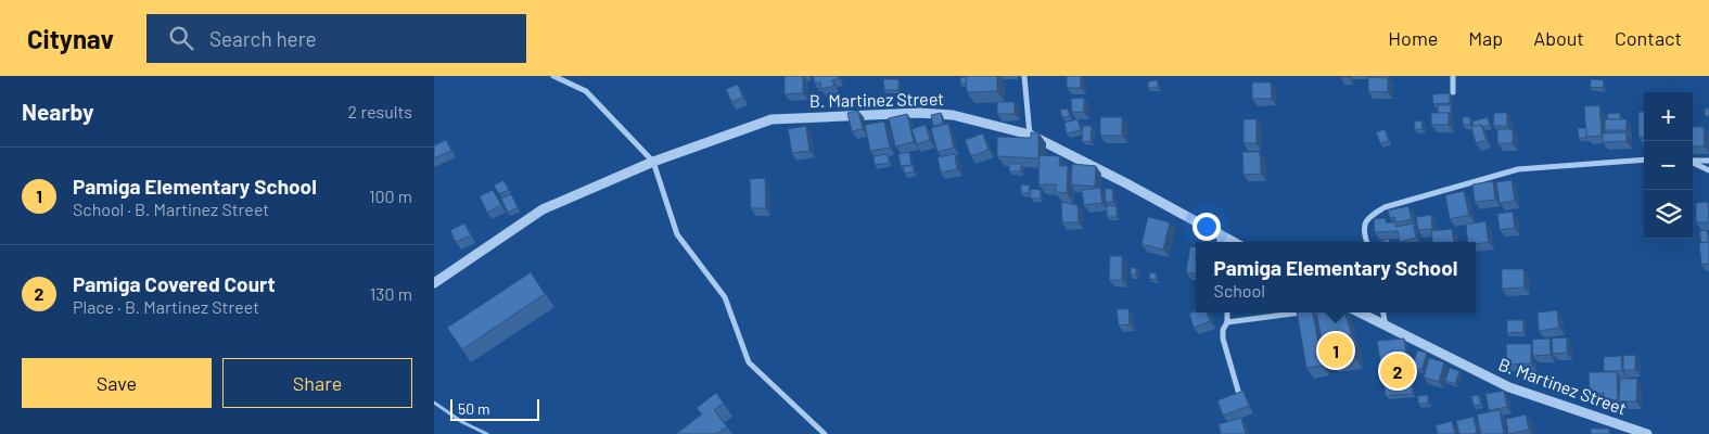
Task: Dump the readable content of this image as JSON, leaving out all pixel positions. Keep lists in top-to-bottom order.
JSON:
{
  "streets": {
    "street": ["B. Martinez Street"]
  },
  "scale_bar": "50 m",
  "page": {
    "header": "Citynav",
    "search": "Search here",
    "nav": [
      "Home",
      "Map",
      "About",
      "Contact"
    ],
    "heading": ["Nearby", "2 results"],
    "map_buttons": ["+", "−"],
    "list": [
      {
        "mark": "1",
        "name": "Pamiga Elementary School",
        "note": "School · B. Martinez Street",
        "value": "100 m"
      },
      {
        "mark": "2",
        "name": "Pamiga Covered Court",
        "note": "Place · B. Martinez Street",
        "value": "130 m"
      }
    ],
    "popup": ["Pamiga Elementary School", "School"],
    "pins": ["1", "2"],
    "buttons": ["Save", "Share"],
    "scale": "50 m"
  }
}
